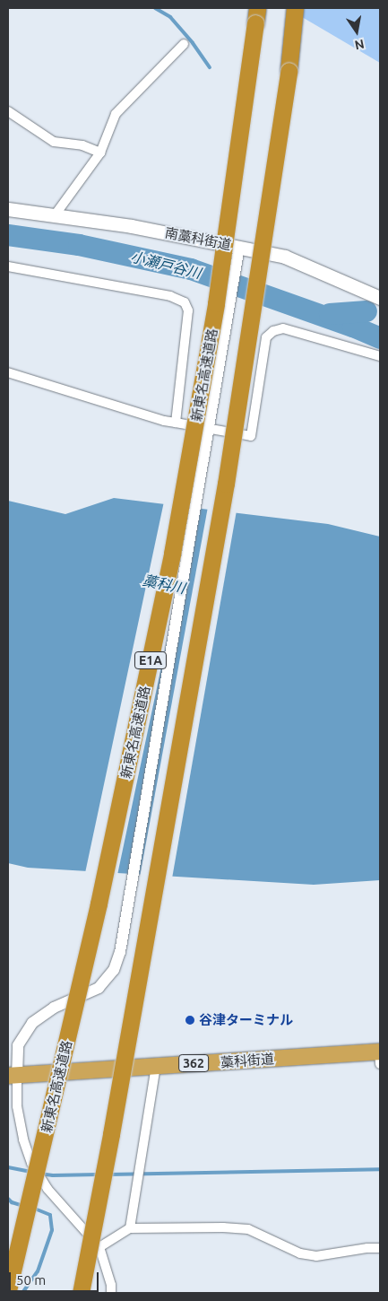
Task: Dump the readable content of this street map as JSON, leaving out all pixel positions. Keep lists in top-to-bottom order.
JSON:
{
  "streets": {
    "highway": [
      "新東名高速道路",
      "E1A",
      "藁科街道",
      "362"
    ],
    "main road": ["南藁科街道"]
  },
  "water": ["小瀬戸谷川", "藁科川"],
  "places": ["谷津ターミナル"],
  "scale_bar": "50 m",
  "north": "bottom"
}
